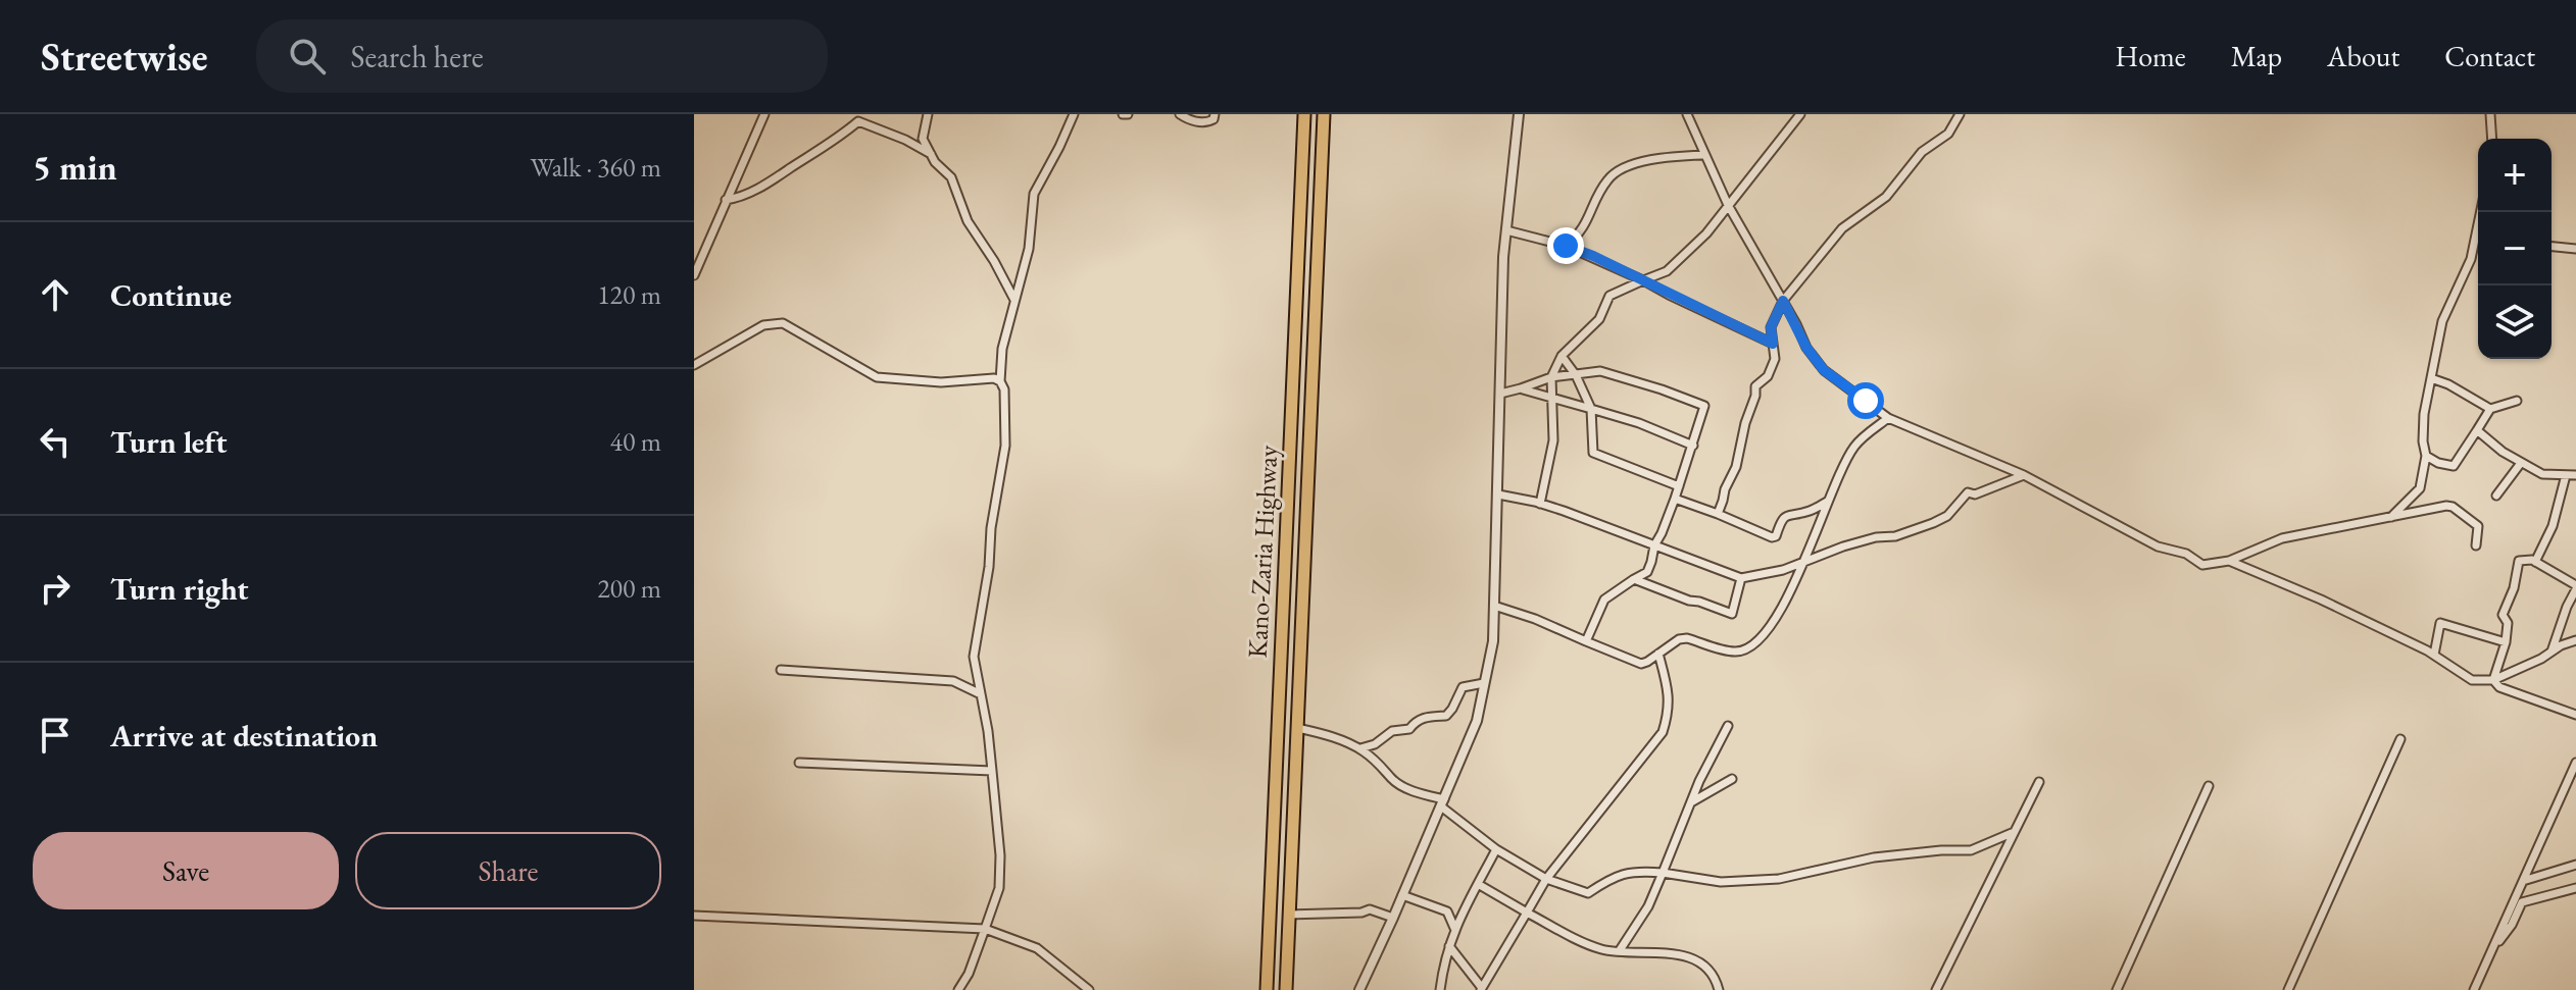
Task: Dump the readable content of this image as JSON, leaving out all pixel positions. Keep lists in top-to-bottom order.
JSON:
{
  "streets": {
    "highway": ["Kano-Zaria Highway"]
  },
  "page": {
    "header": "Streetwise",
    "search": "Search here",
    "nav": [
      "Home",
      "Map",
      "About",
      "Contact"
    ],
    "heading": ["5 min", "Walk · 360 m"],
    "map_buttons": ["+", "−"],
    "list": [
      ["Continue", "120 m"],
      ["Turn left", "40 m"],
      ["Turn right", "200 m"],
      "Arrive at destination"
    ],
    "buttons": ["Save", "Share"]
  }
}
